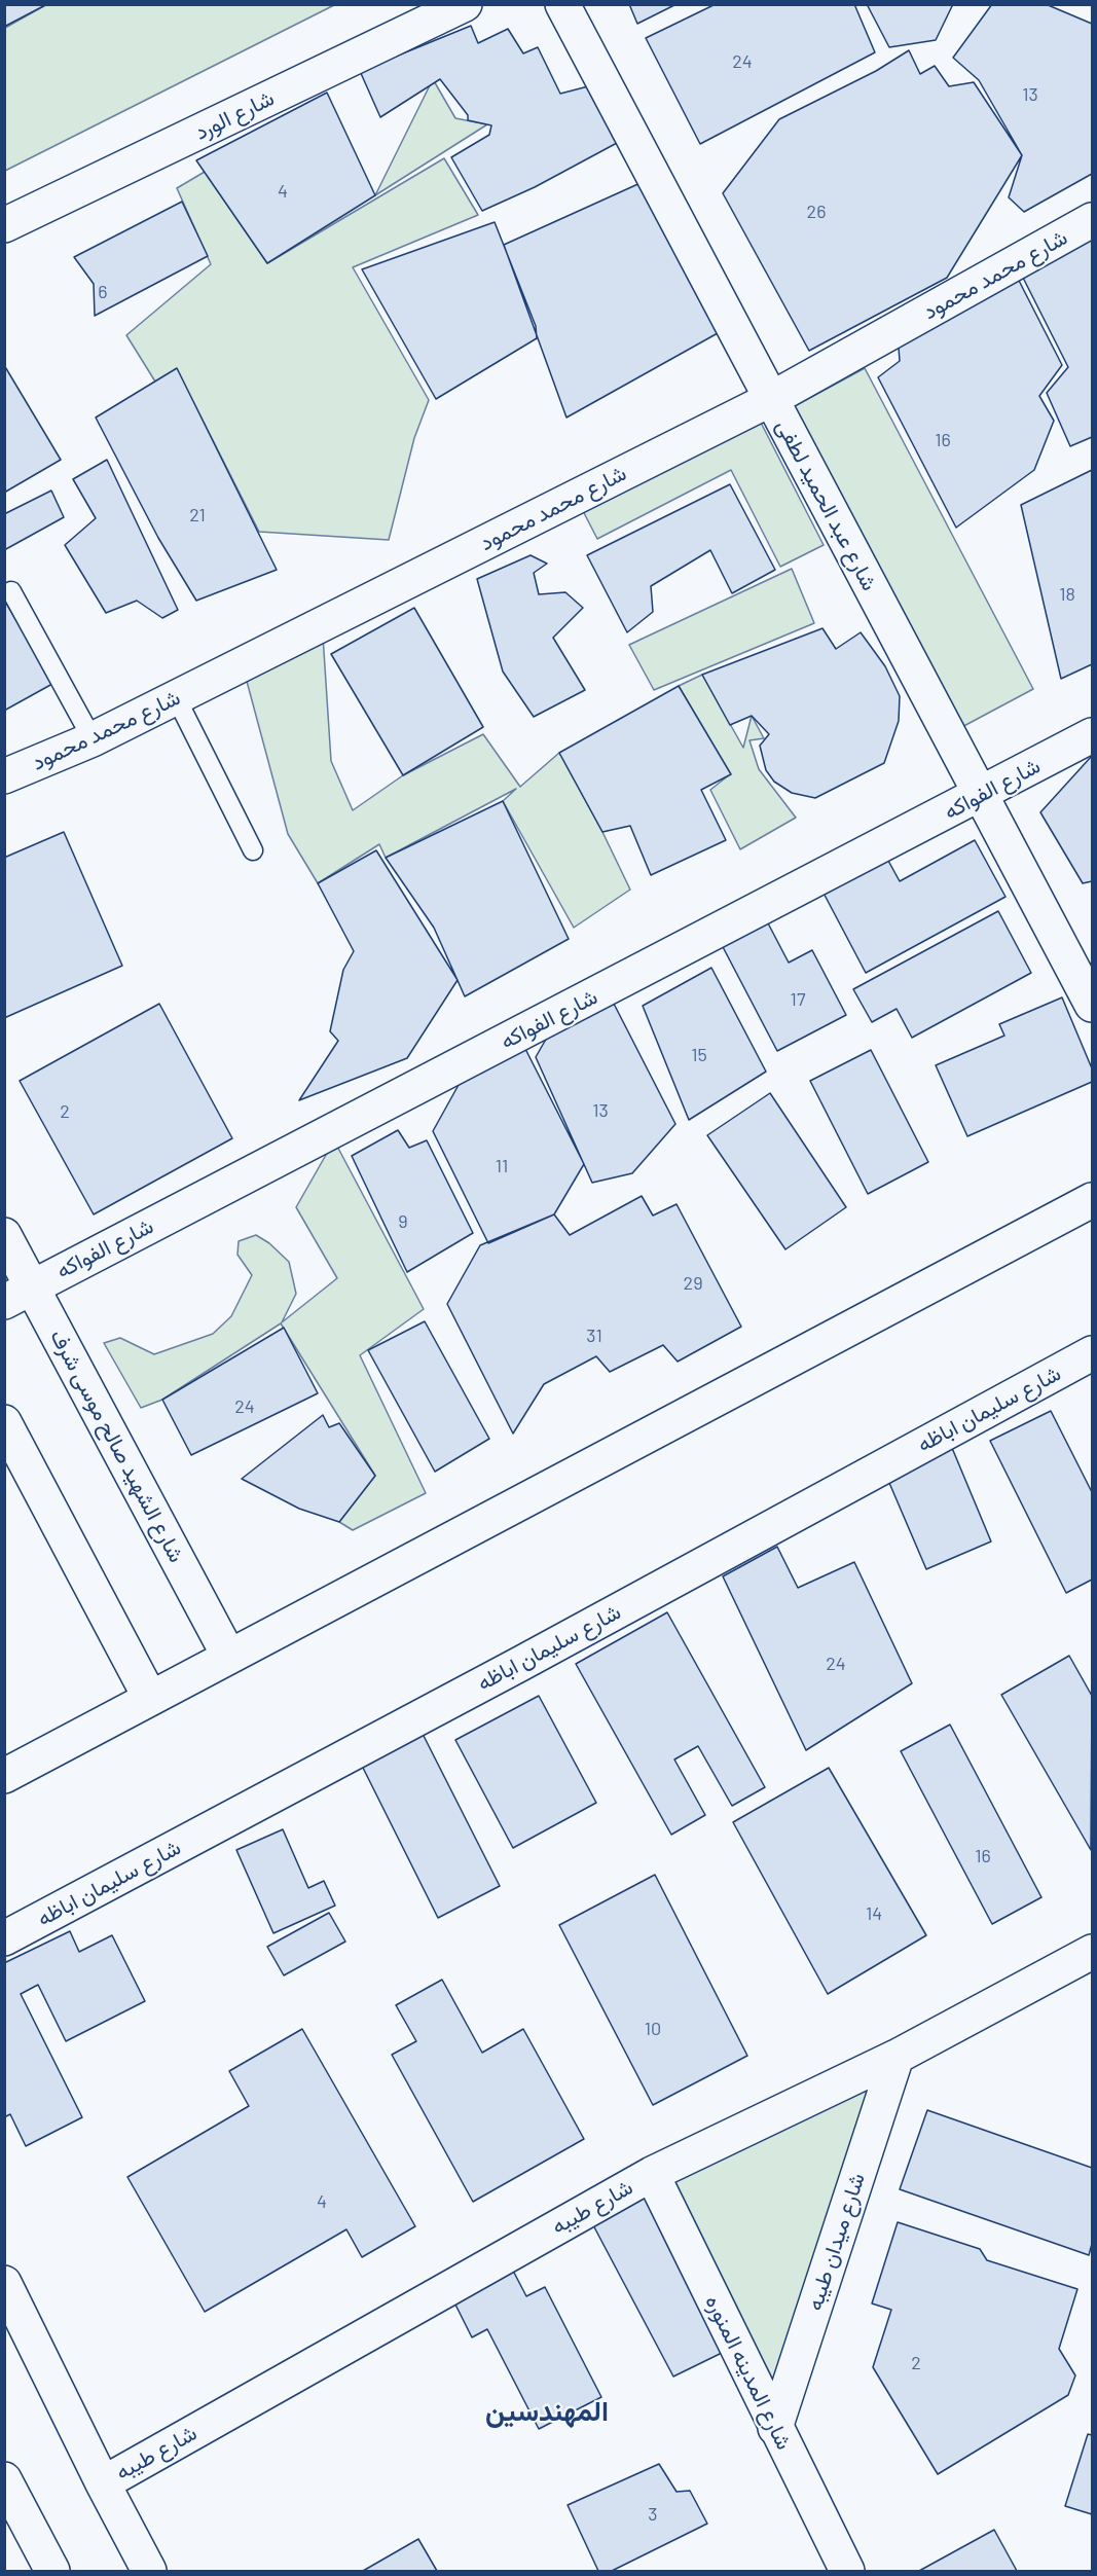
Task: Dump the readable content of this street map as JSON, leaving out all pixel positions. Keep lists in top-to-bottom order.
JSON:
{
  "streets": {
    "street": [
      "شارع الورد",
      "شارع محمد محمود",
      "شارع عبد الحميد لطفى",
      "شارع الفواكه",
      "شارع سليمان اباظه",
      "شارع الشهيد صالح موسى شرف",
      "شارع طيبه",
      "شارع ميدان طيبه",
      "شارع المدينه المنوره"
    ]
  },
  "crossings": [
    ["شارع محمد محمود", "شارع عبد الحميد لطفى"],
    ["شارع عبد الحميد لطفى", "شارع الفواكه"],
    ["شارع الفواكه", "شارع الشهيد صالح موسى شرف"],
    ["شارع طيبه", "شارع ميدان طيبه"],
    ["شارع طيبه", "شارع المدينه المنوره"],
    ["شارع ميدان طيبه", "شارع المدينه المنوره"]
  ],
  "districts": ["المهندسين"],
  "house_numbers": [
    "24",
    "13",
    "4",
    "26",
    "6",
    "16",
    "21",
    "18",
    "17",
    "15",
    "13",
    "2",
    "11",
    "9",
    "29",
    "31",
    "24",
    "24",
    "16",
    "14",
    "10",
    "4",
    "2",
    "3"
  ]
}
